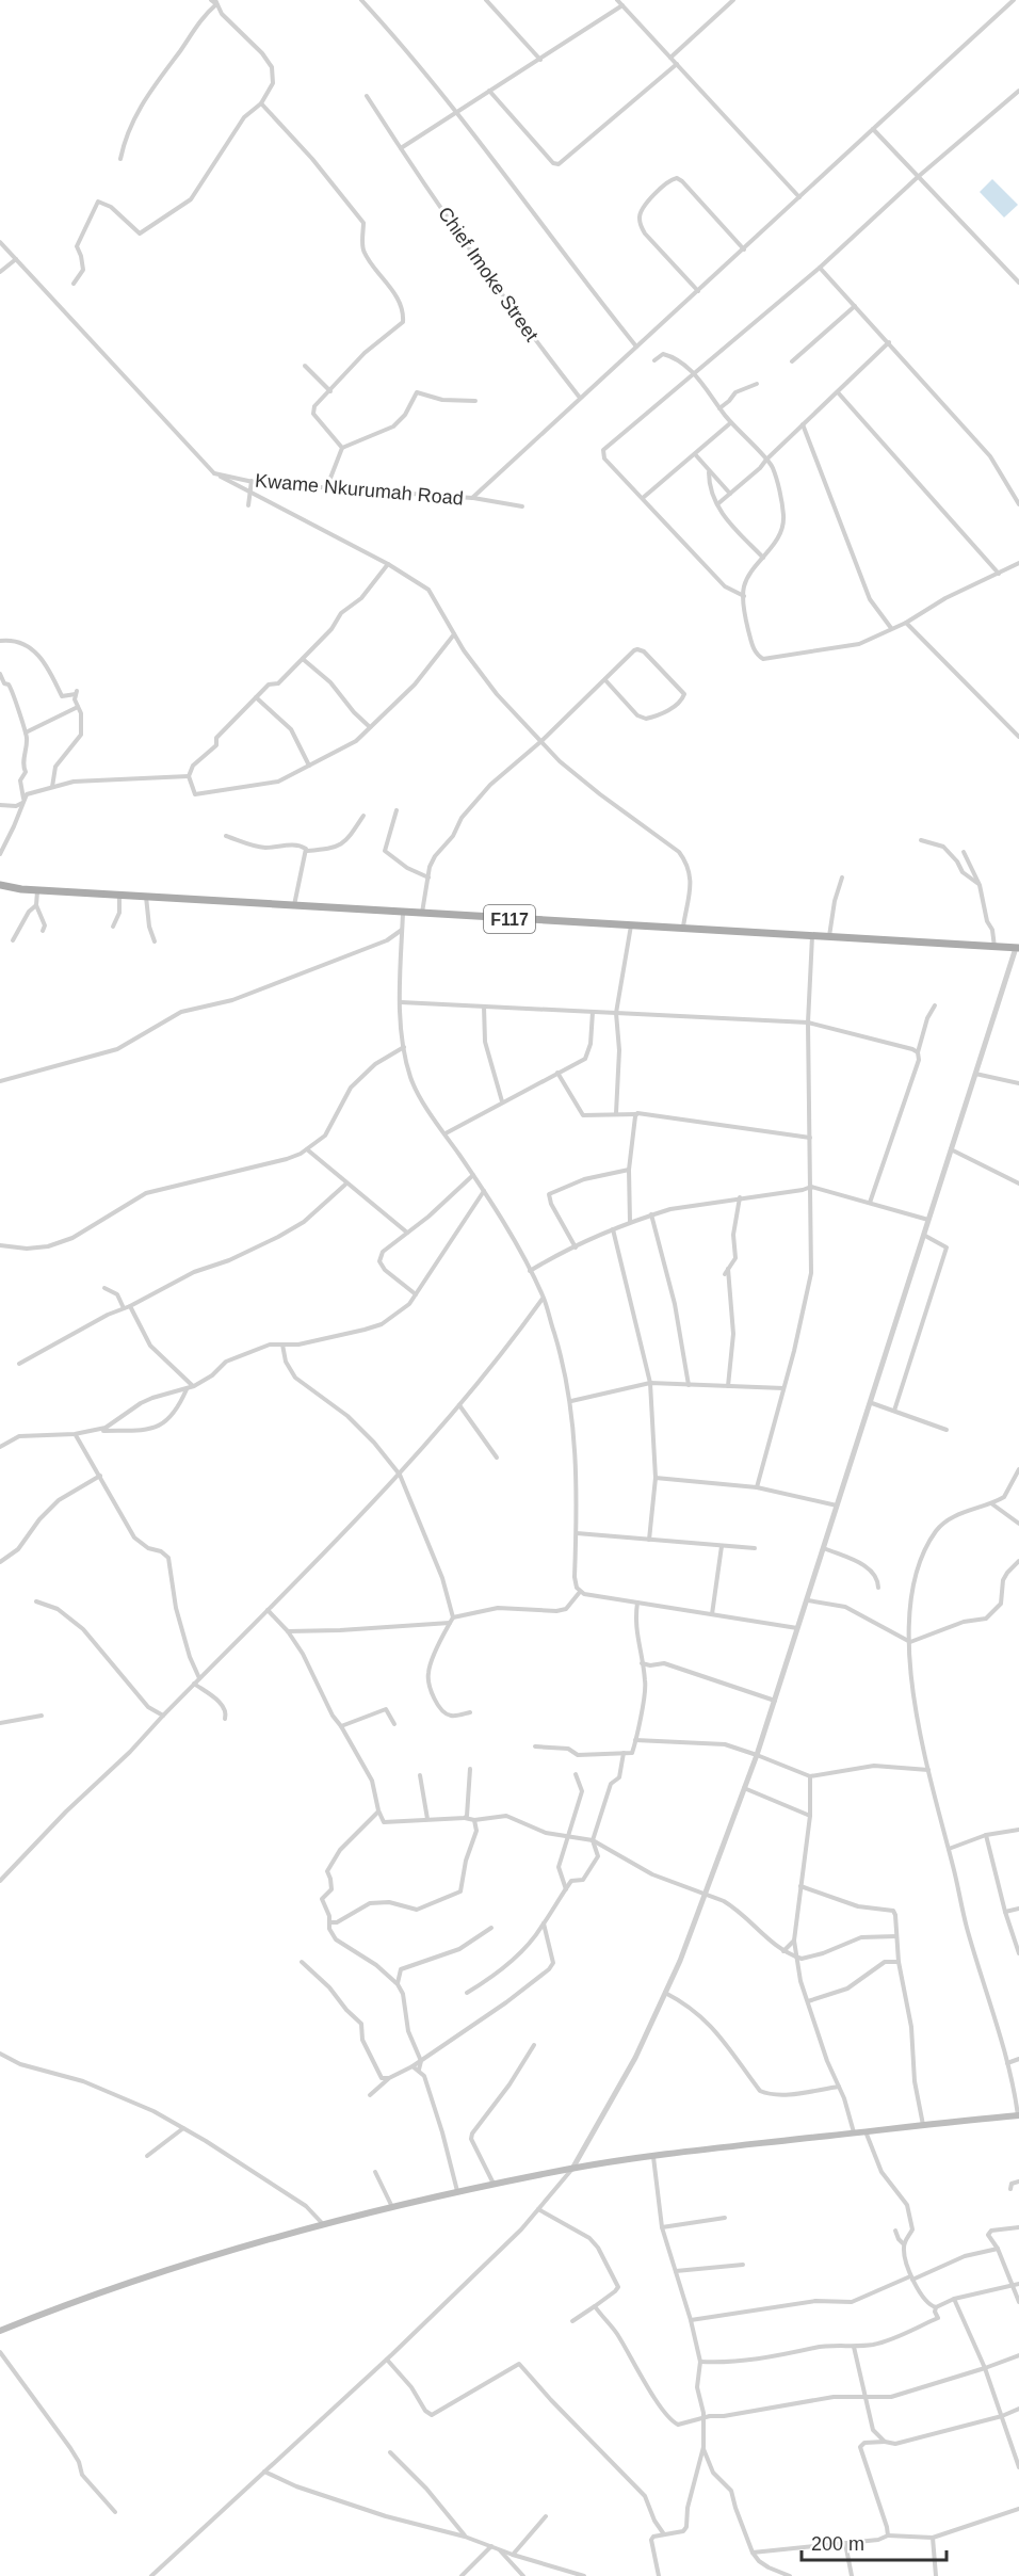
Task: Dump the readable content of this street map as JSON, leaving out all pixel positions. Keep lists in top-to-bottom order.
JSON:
{
  "streets": {
    "main road": ["F117"],
    "street": ["Chief Imoke Street", "Kwame Nkurumah Road"]
  },
  "crossings": [
    ["Chief Imoke Street", "Kwame Nkurumah Road"]
  ],
  "scale_bar": "200 m"
}
